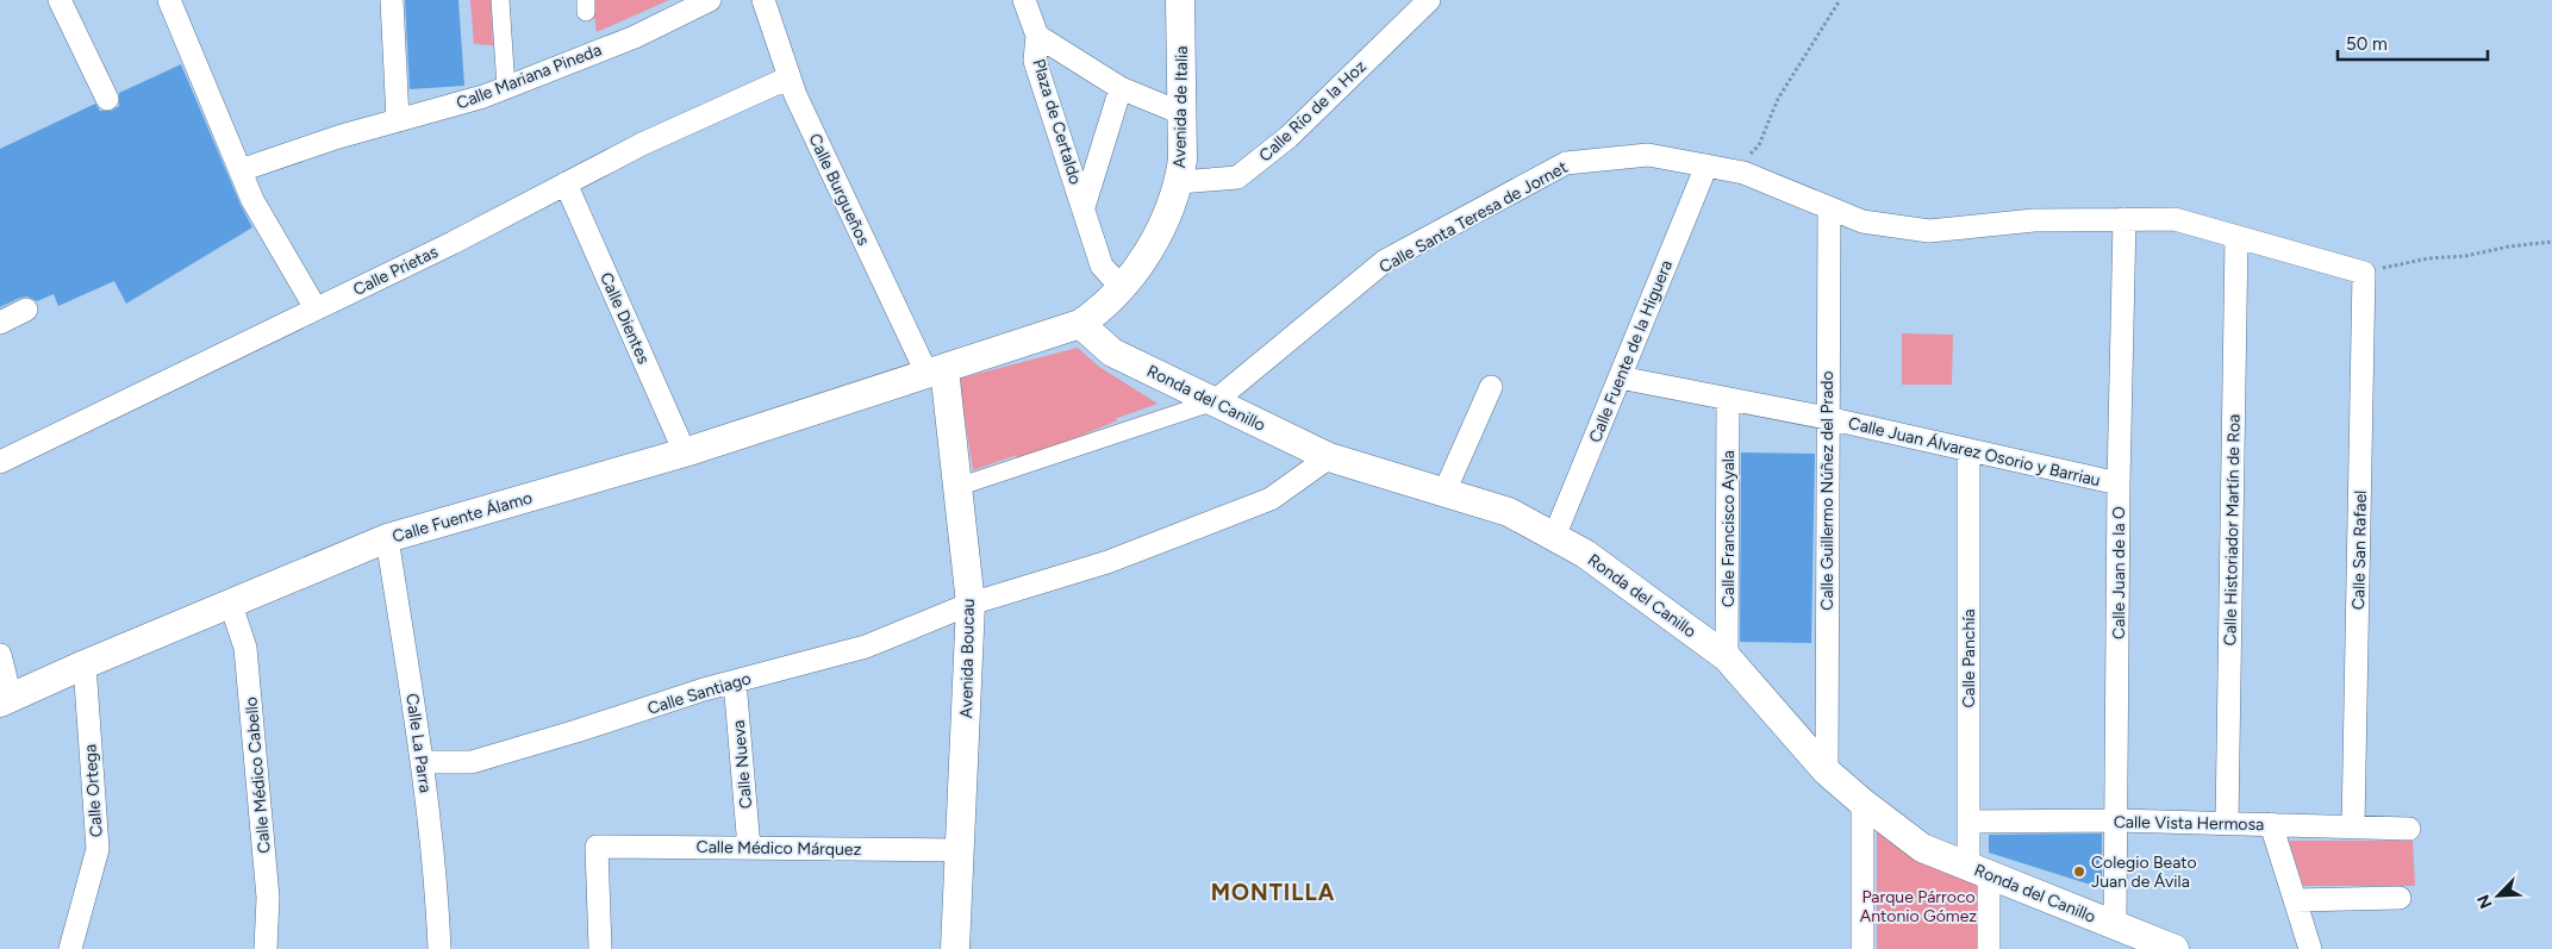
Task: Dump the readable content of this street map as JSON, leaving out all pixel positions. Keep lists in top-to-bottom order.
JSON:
{
  "streets": {
    "street": [
      "Calle Mariana Pineda",
      "Avenida de Italia",
      "Calle Río de la Hoz",
      "Plaza de Certaldo",
      "Calle Burgueños",
      "Calle Santa Teresa de Jornet",
      "Calle Prietas",
      "Calle Dientes",
      "Calle Fuente de la Higuera",
      "Ronda del Canillo",
      "Calle Juan Álvarez Osorio y Barriau",
      "Calle Guillermo Núñez del Prado",
      "Calle Fuente Álamo",
      "Calle Francisco Ayala",
      "Calle Historiador Martín de Roa",
      "Calle San Rafael",
      "Calle Juan de la O",
      "Avenida Boucau",
      "Calle Panchía",
      "Calle Santiago",
      "Calle La Parra",
      "Calle Nueva",
      "Calle Médico Cabello",
      "Calle Ortega",
      "Calle Vista Hermosa",
      "Calle Médico Márquez"
    ]
  },
  "crossings": [
    ["Avenida de Italia", "Calle Río de la Hoz"],
    ["Avenida de Italia", "Plaza de Certaldo"],
    ["Avenida de Italia", "Calle Burgueños"],
    ["Avenida de Italia", "Ronda del Canillo"],
    ["Avenida de Italia", "Calle Fuente Álamo"],
    ["Avenida de Italia", "Avenida Boucau"],
    ["Calle Burgueños", "Calle Prietas"],
    ["Calle Burgueños", "Calle Fuente Álamo"],
    ["Calle Burgueños", "Avenida Boucau"],
    ["Calle Santa Teresa de Jornet", "Calle Fuente de la Higuera"],
    ["Calle Santa Teresa de Jornet", "Ronda del Canillo"],
    ["Calle Santa Teresa de Jornet", "Calle Guillermo Núñez del Prado"],
    ["Calle Santa Teresa de Jornet", "Calle Historiador Martín de Roa"],
    ["Calle Santa Teresa de Jornet", "Calle San Rafael"],
    ["Calle Santa Teresa de Jornet", "Calle Juan de la O"],
    ["Calle Prietas", "Calle Dientes"],
    ["Calle Dientes", "Calle Fuente Álamo"],
    ["Calle Fuente de la Higuera", "Ronda del Canillo"],
    ["Calle Fuente de la Higuera", "Calle Juan Álvarez Osorio y Barriau"],
    ["Ronda del Canillo", "Calle Guillermo Núñez del Prado"],
    ["Ronda del Canillo", "Calle Francisco Ayala"],
    ["Ronda del Canillo", "Calle Juan de la O"],
    ["Ronda del Canillo", "Calle Panchía"],
    ["Ronda del Canillo", "Calle Santiago"],
    ["Calle Juan Álvarez Osorio y Barriau", "Calle Guillermo Núñez del Prado"],
    ["Calle Juan Álvarez Osorio y Barriau", "Calle Francisco Ayala"],
    ["Calle Juan Álvarez Osorio y Barriau", "Calle Juan de la O"],
    ["Calle Juan Álvarez Osorio y Barriau", "Calle Panchía"],
    ["Calle Fuente Álamo", "Avenida Boucau"],
    ["Calle Fuente Álamo", "Calle La Parra"],
    ["Calle Fuente Álamo", "Calle Médico Cabello"],
    ["Calle Fuente Álamo", "Calle Ortega"],
    ["Calle Historiador Martín de Roa", "Calle Vista Hermosa"],
    ["Calle San Rafael", "Calle Vista Hermosa"],
    ["Calle Juan de la O", "Calle Vista Hermosa"],
    ["Avenida Boucau", "Calle Santiago"],
    ["Avenida Boucau", "Calle Médico Márquez"],
    ["Calle Panchía", "Calle Vista Hermosa"],
    ["Calle Santiago", "Calle La Parra"],
    ["Calle Santiago", "Calle Nueva"],
    ["Calle Nueva", "Calle Médico Márquez"]
  ],
  "districts": ["MONTILLA"],
  "parks": ["Parque Párroco Antonio Gómez"],
  "places": ["Colegio Beato Juan de Ávila"],
  "scale_bar": "50 m",
  "north": "bottom left"
}
